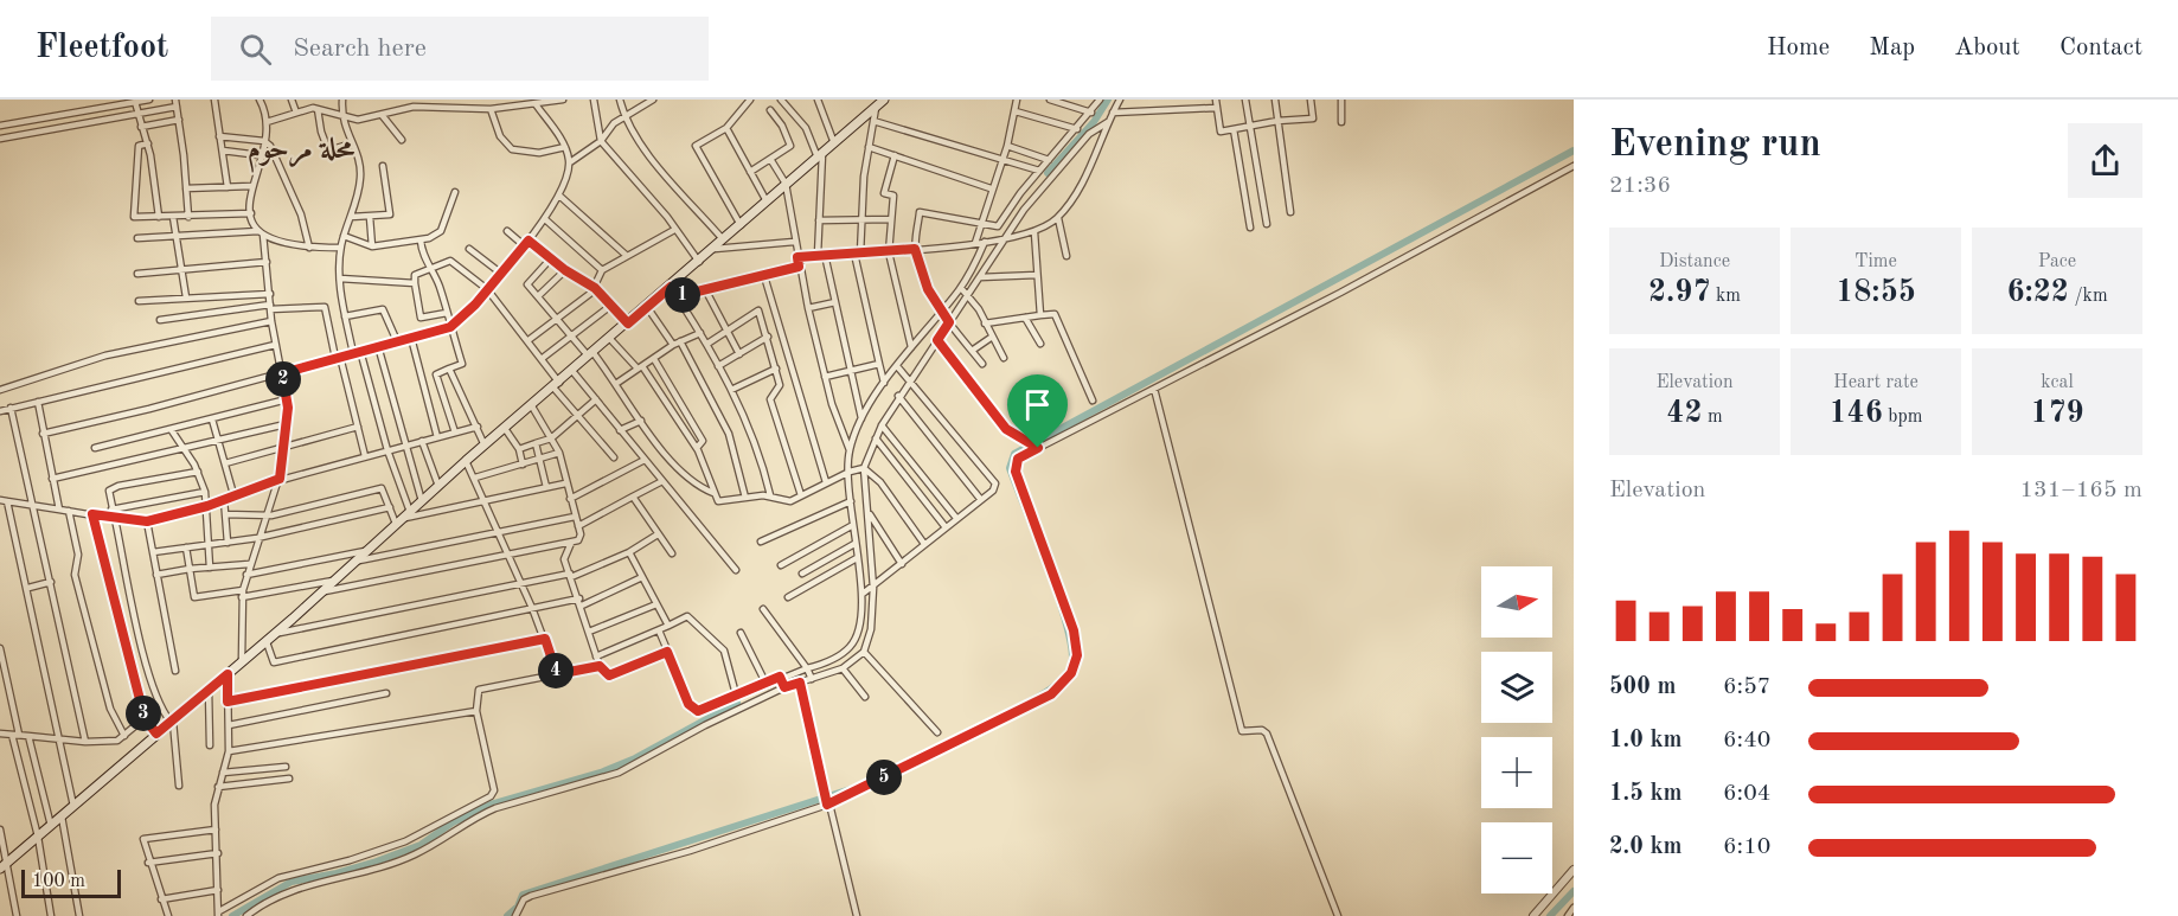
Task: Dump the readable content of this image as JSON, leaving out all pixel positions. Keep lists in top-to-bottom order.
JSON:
{
  "districts": ["محلة مرحوم"],
  "scale_bar": "100 m",
  "north": "right",
  "page": {
    "header": "Fleetfoot",
    "search": "Search here",
    "nav": [
      "Home",
      "Map",
      "About",
      "Contact"
    ],
    "heading": ["Evening run", "21:36"],
    "stats": [
      ["Distance", "2.97 km"],
      ["Time", "18:55"],
      ["Pace", "6:22 /km"],
      ["Elevation", "42 m"],
      ["Heart rate", "146 bpm"],
      ["kcal", "179"]
    ],
    "pins": [
      "1",
      "2",
      "4",
      "3",
      "5"
    ],
    "chart": ["Elevation", "131–165 m"],
    "map_buttons": ["+", "−"],
    "list": [
      {
        "name": "500 m",
        "note": "6:57"
      },
      {
        "name": "1.0 km",
        "note": "6:40"
      },
      {
        "name": "1.5 km",
        "note": "6:04"
      },
      {
        "name": "2.0 km",
        "note": "6:10"
      }
    ],
    "scale": "100 m"
  }
}
